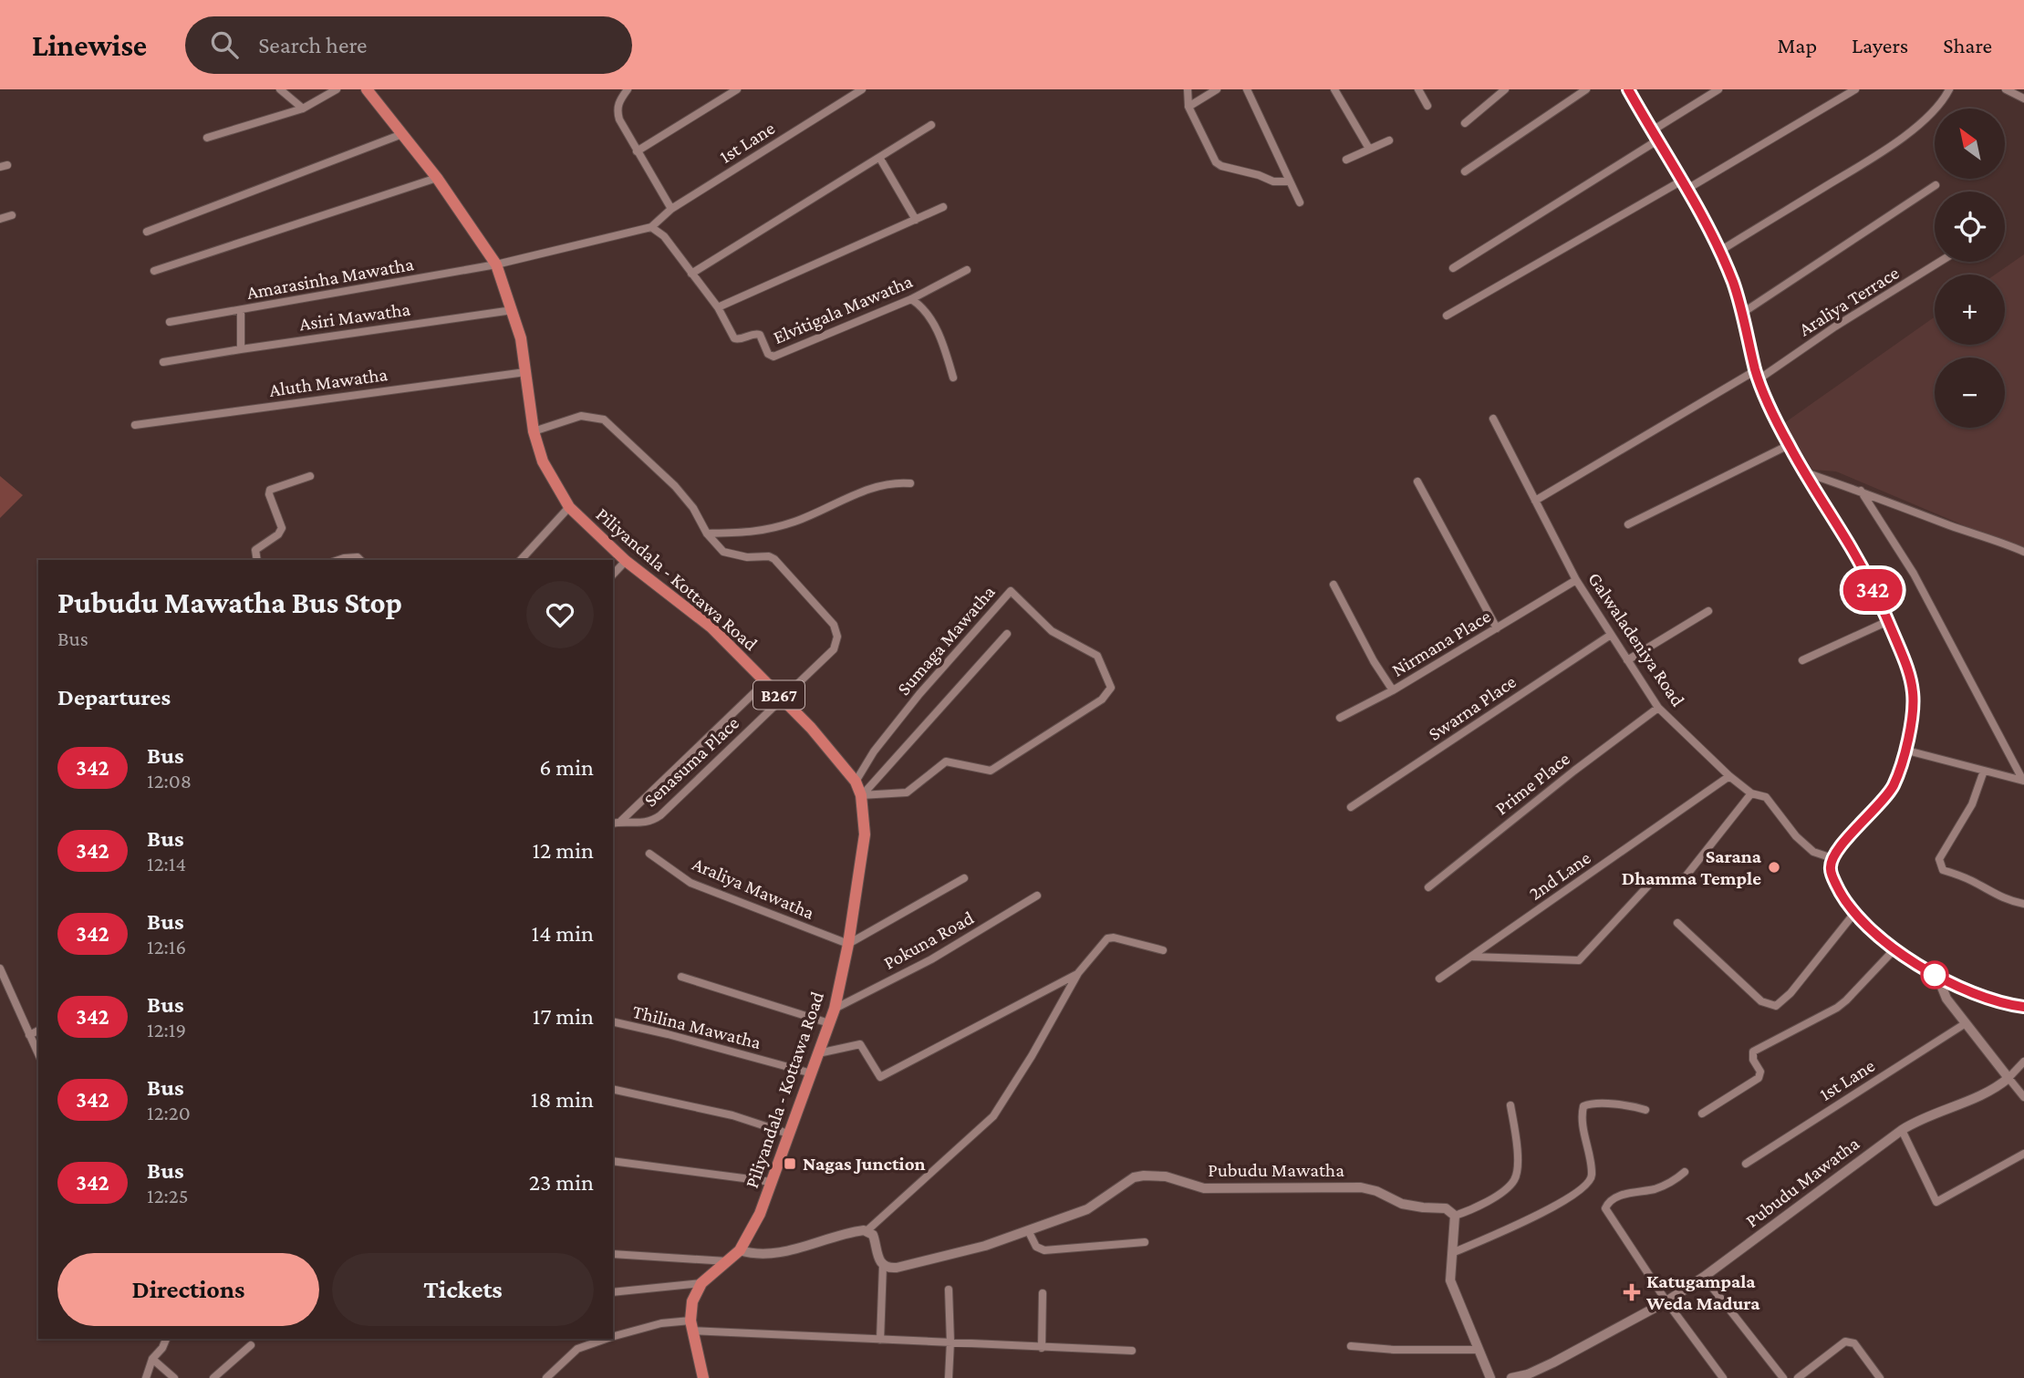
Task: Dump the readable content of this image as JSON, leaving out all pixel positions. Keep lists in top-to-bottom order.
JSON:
{
  "streets": {
    "main road": ["Piliyandala - Kottawa Road", "B267"],
    "street": [
      "1st Lane",
      "Amarasinha Mawatha",
      "Araliya Terrace",
      "Elvitigala Mawatha",
      "Asiri Mawatha",
      "Aluth Mawatha",
      "Galwaladeniya Road",
      "Sumaga Mawatha",
      "Nirmana Place",
      "Swarna Place",
      "Senasuma Place",
      "Prime Place",
      "2nd Lane",
      "Araliya Mawatha",
      "Pokuna Road",
      "Thilina Mawatha",
      "Pubudu Mawatha"
    ]
  },
  "crossings": [
    ["1st Lane", "Elvitigala Mawatha"],
    ["Amarasinha Mawatha", "Piliyandala - Kottawa Road"],
    ["Araliya Terrace", "Galwaladeniya Road"],
    ["Asiri Mawatha", "Piliyandala - Kottawa Road"],
    ["Aluth Mawatha", "Piliyandala - Kottawa Road"],
    ["Piliyandala - Kottawa Road", "Sumaga Mawatha"],
    ["Piliyandala - Kottawa Road", "Senasuma Place"],
    ["Piliyandala - Kottawa Road", "Araliya Mawatha"],
    ["Piliyandala - Kottawa Road", "Pokuna Road"],
    ["Piliyandala - Kottawa Road", "Thilina Mawatha"],
    ["Galwaladeniya Road", "Nirmana Place"],
    ["Galwaladeniya Road", "Swarna Place"],
    ["Galwaladeniya Road", "Prime Place"],
    ["Galwaladeniya Road", "2nd Lane"]
  ],
  "places": {
    "other": ["Sarana Dhamma Temple"],
    "transit": ["Nagas Junction"],
    "health": ["Katugampala Weda Madura"]
  },
  "lines": ["bus line 342"],
  "north": "top left",
  "page": {
    "header": "Linewise",
    "search": "Search here",
    "nav": ["Map", "Layers", "Share"],
    "on_map": "342",
    "map_buttons": ["+", "−"],
    "heading": [
      ["Pubudu Mawatha Bus Stop", "Bus"],
      "Departures"
    ],
    "list": [
      {
        "mark": "342",
        "name": "Bus",
        "note": "12:08",
        "value": "6 min"
      },
      {
        "mark": "342",
        "name": "Bus",
        "note": "12:14",
        "value": "12 min"
      },
      {
        "mark": "342",
        "name": "Bus",
        "note": "12:16",
        "value": "14 min"
      },
      {
        "mark": "342",
        "name": "Bus",
        "note": "12:19",
        "value": "17 min"
      },
      {
        "mark": "342",
        "name": "Bus",
        "note": "12:20",
        "value": "18 min"
      },
      {
        "mark": "342",
        "name": "Bus",
        "note": "12:25",
        "value": "23 min"
      }
    ],
    "buttons": ["Directions", "Tickets"]
  }
}
